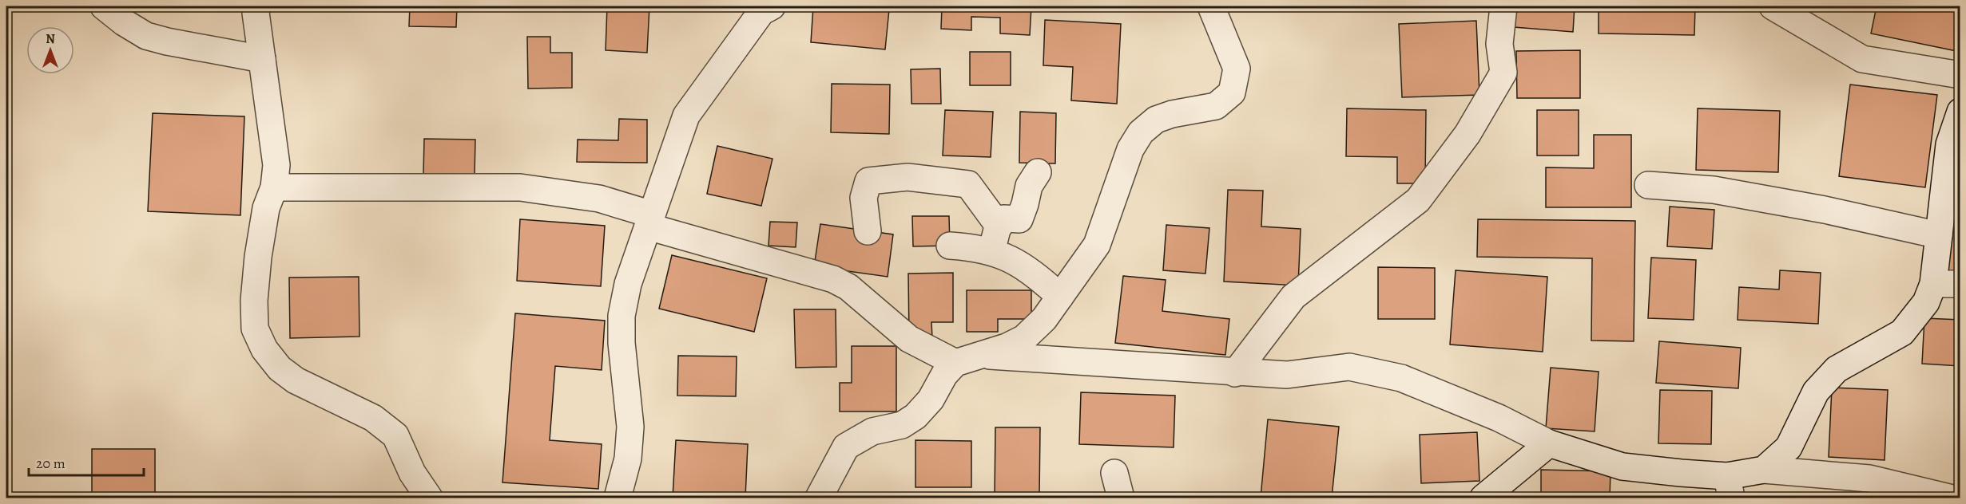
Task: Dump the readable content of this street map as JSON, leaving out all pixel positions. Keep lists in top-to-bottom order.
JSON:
{
  "scale_bar": "20 m",
  "north": "top"
}
